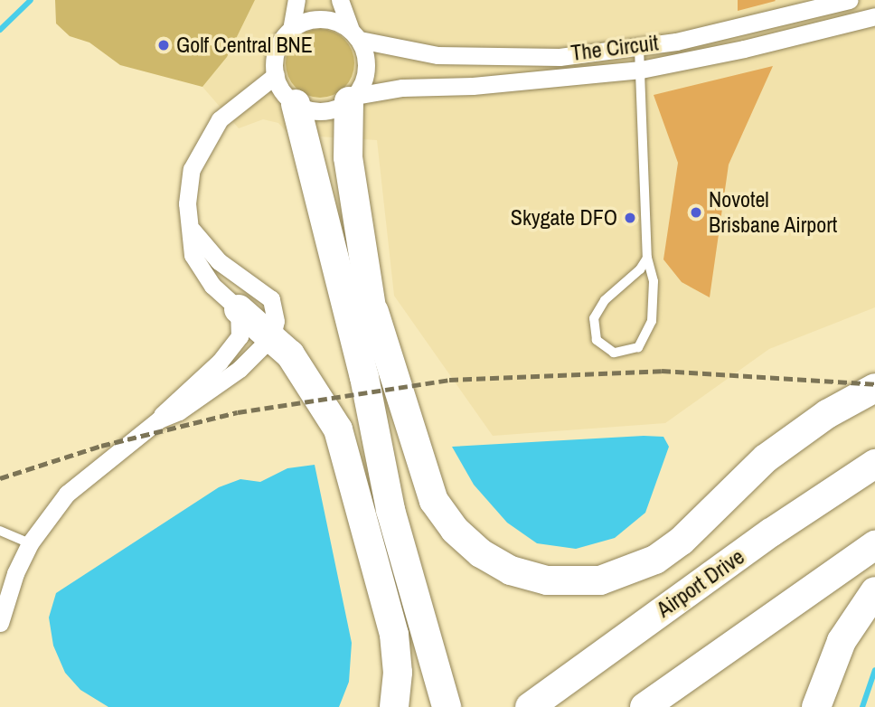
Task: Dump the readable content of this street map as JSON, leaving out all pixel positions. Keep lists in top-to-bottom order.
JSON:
{
  "streets": {
    "main road": ["Airport Drive"],
    "street": ["The Circuit"]
  },
  "places": ["Golf Central BNE", "Novotel Brisbane Airport", "Skygate DFO"]
}
